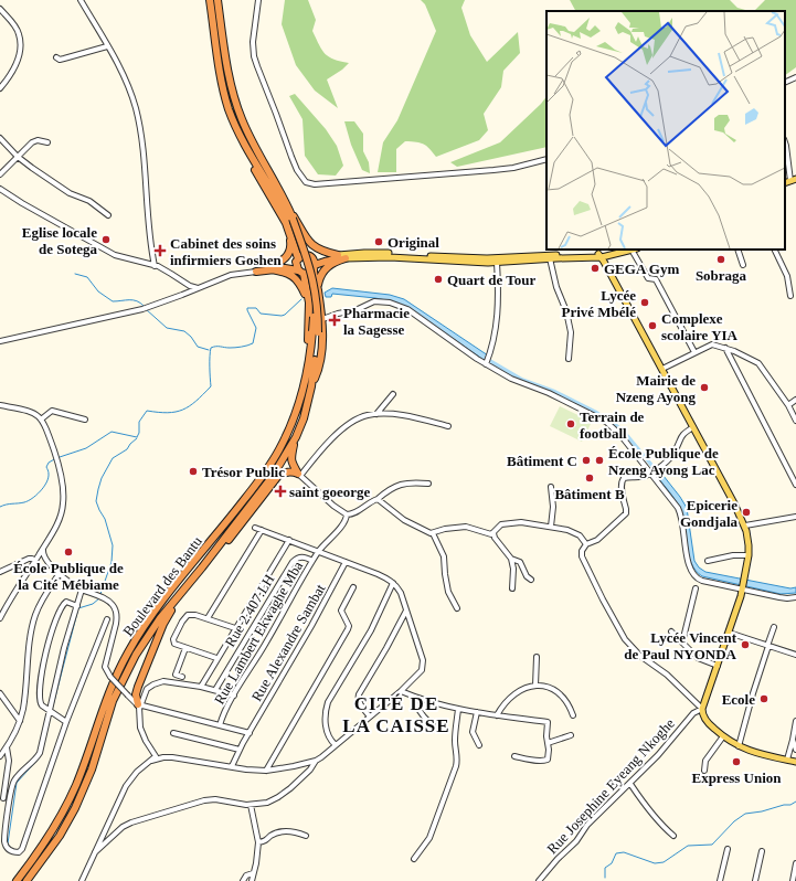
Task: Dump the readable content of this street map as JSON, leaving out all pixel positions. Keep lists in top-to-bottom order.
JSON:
{
  "streets": {
    "highway": ["Boulevard des Bantu"],
    "street": [
      "Rue 2.407.LH",
      "Rue Lambert Ekwaghe Mba",
      "Rue Alexandre Sambat",
      "Rue Josephine Eyeang Nkoghe"
    ]
  },
  "crossings": [
    ["Rue 2.407.LH", "Rue Lambert Ekwaghe Mba"]
  ],
  "districts": ["CITÉ DE LA CAISSE"],
  "places": {
    "other": [
      "Eglise locale de Sotega",
      "Original",
      "Sobraga",
      "GEGA Gym",
      "Quart de Tour",
      "Lycée Privé Mbélé",
      "Complexe scolaire YIA",
      "Mairie de Nzeng Ayong",
      "Terrain de football",
      "Bâtiment C",
      "École Publique de Nzeng Ayong Lac",
      "Trésor Public",
      "Bâtiment B",
      "Epicerie Gondjala",
      "École Publique de la Cité Mébiame",
      "Lycée Vincent de Paul NYONDA",
      "Ecole",
      "Express Union"
    ],
    "health": ["Cabinet des soins infirmiers Goshen", "Pharmacie la Sagesse", "saint goeorge"]
  }
}
